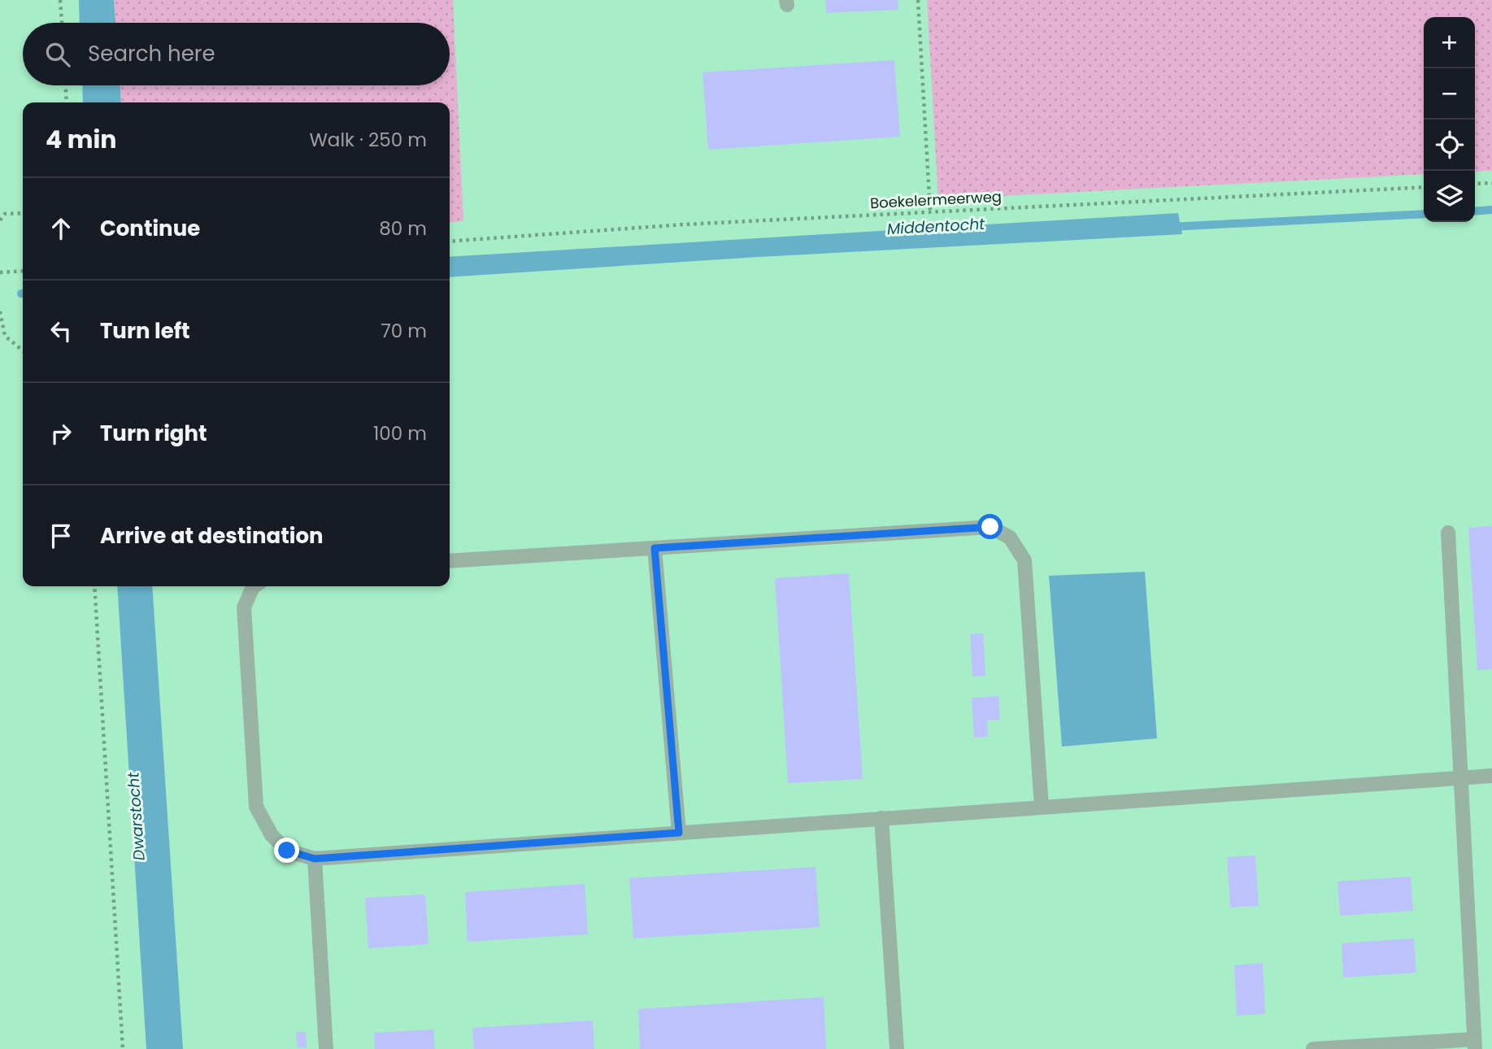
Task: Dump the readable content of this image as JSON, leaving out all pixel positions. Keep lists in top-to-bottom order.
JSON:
{
  "streets": {
    "path": ["Boekelermeerweg"]
  },
  "water": ["Middentocht", "Dwarstocht"],
  "page": {
    "map_buttons": ["+", "−"],
    "search": "Search here",
    "heading": ["4 min", "Walk · 250 m"],
    "list": [
      ["Continue", "80 m"],
      ["Turn left", "70 m"],
      ["Turn right", "100 m"],
      "Arrive at destination"
    ]
  }
}
